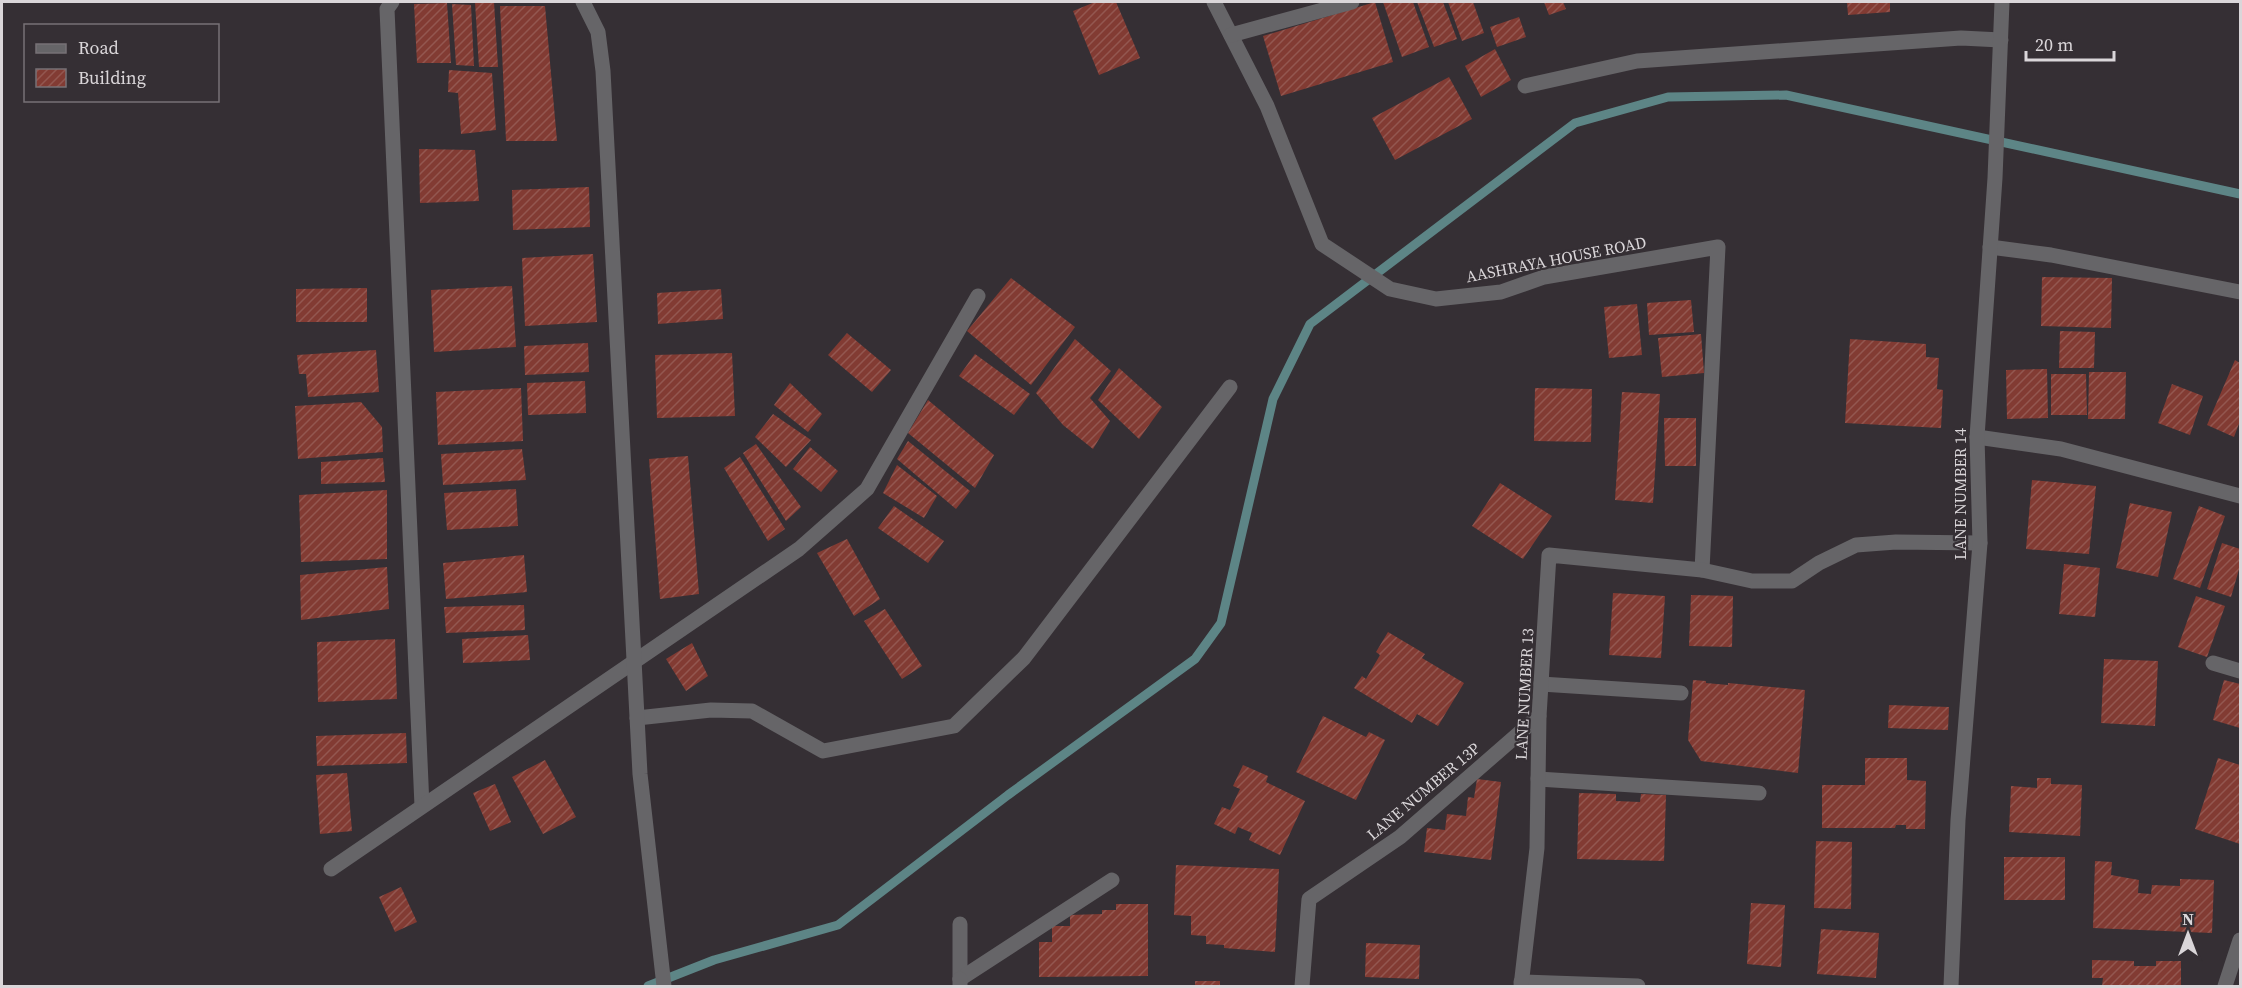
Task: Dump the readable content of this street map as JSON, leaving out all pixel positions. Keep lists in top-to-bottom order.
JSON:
{
  "streets": {
    "street": [
      "AASHRAYA HOUSE ROAD",
      "LANE NUMBER 14",
      "LANE NUMBER 13",
      "LANE NUMBER 13P"
    ]
  },
  "crossings": [
    ["AASHRAYA HOUSE ROAD", "LANE NUMBER 13"],
    ["LANE NUMBER 13", "LANE NUMBER 13P"]
  ],
  "legend": ["Road", "Building"],
  "scale_bar": "20 m",
  "north": "top"
}
